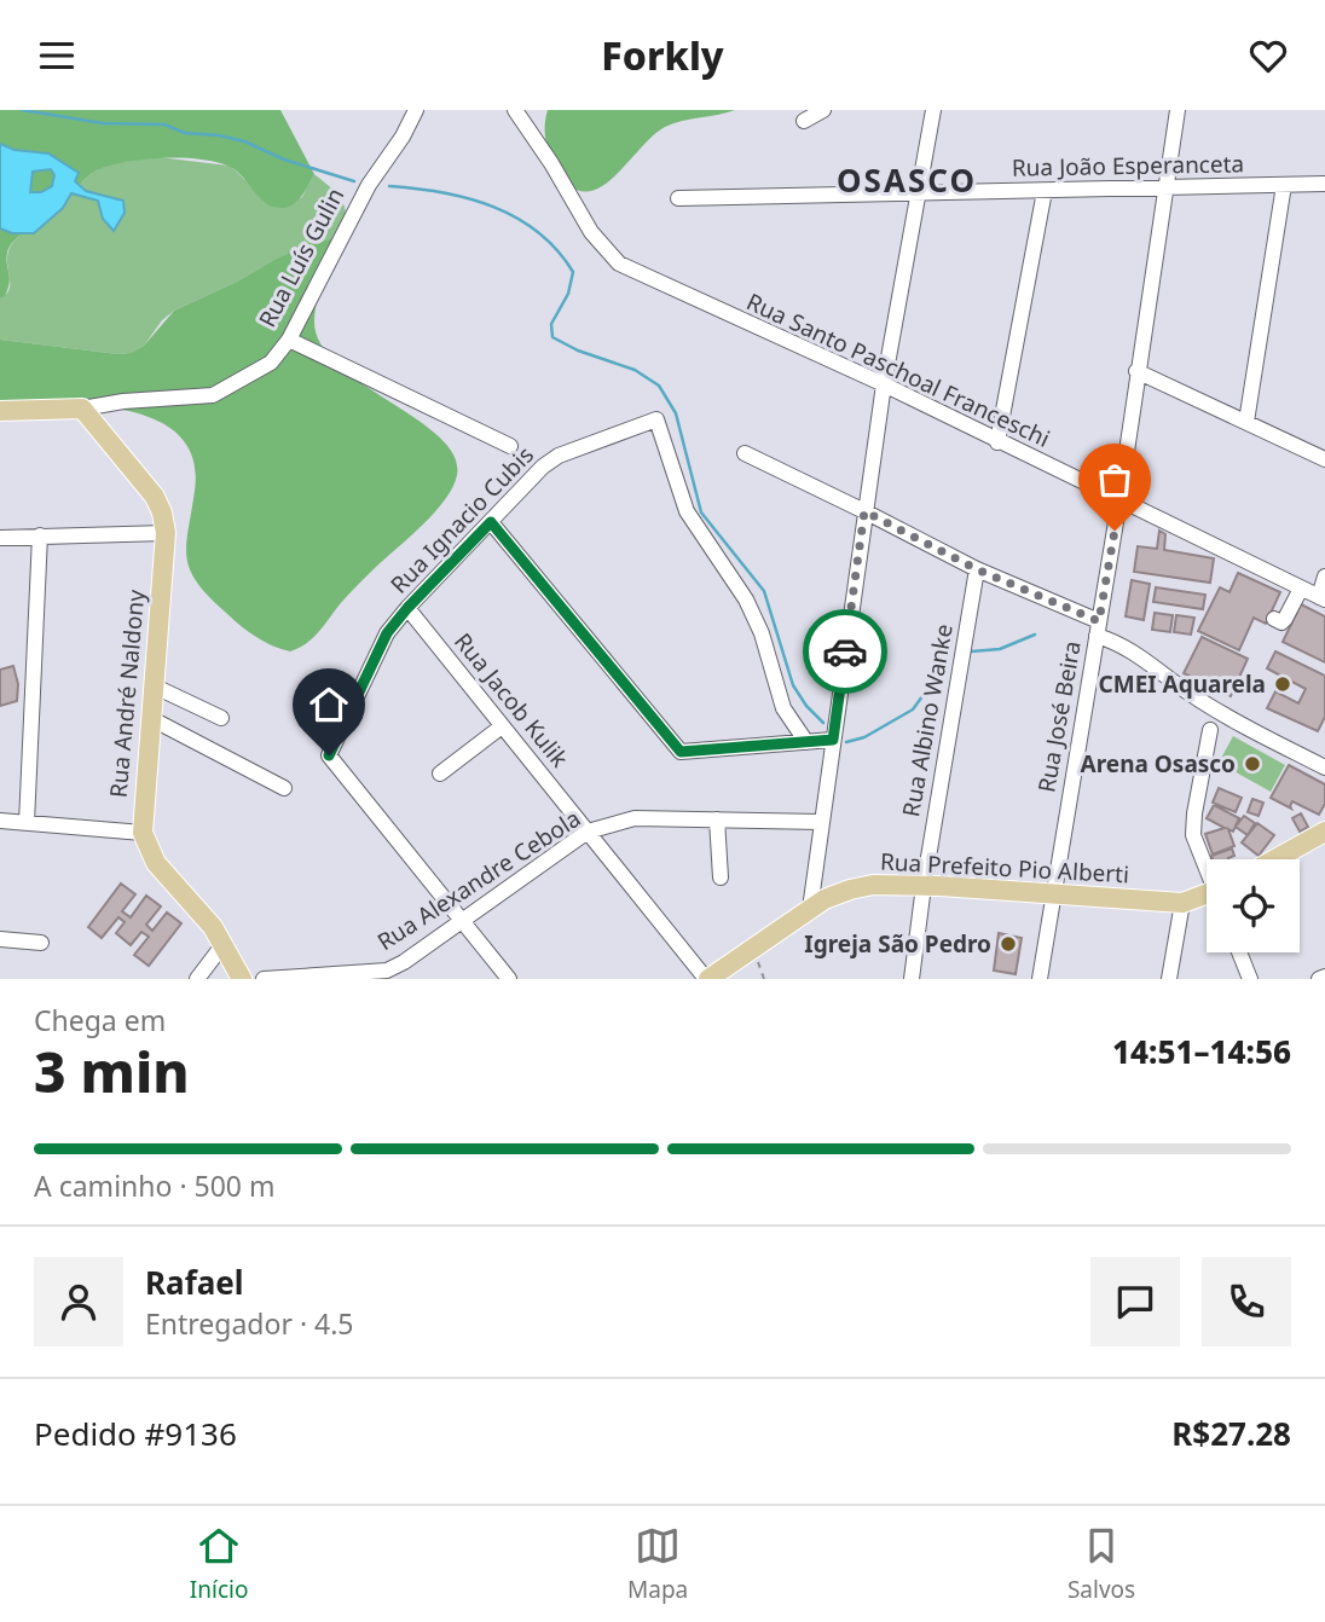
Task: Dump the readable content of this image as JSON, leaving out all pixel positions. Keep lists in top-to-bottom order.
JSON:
{
  "streets": {
    "main road": ["Rua Luís Gulin", "Rua André Naldony", "Rua Prefeito Pio Alberti"],
    "street": [
      "Rua João Esperanceta",
      "Rua Santo Paschoal Franceschi",
      "Rua Ignacio Cubis",
      "Rua Jacob Kulik",
      "Rua José Beira",
      "Rua Albino Wanke",
      "Rua Alexandre Cebola"
    ]
  },
  "crossings": [
    ["Rua João Esperanceta", "Rua José Beira"],
    ["Rua Luís Gulin", "Rua André Naldony"],
    ["Rua Santo Paschoal Franceschi", "Rua José Beira"],
    ["Rua Ignacio Cubis", "Rua Jacob Kulik"],
    ["Rua Ignacio Cubis", "Rua Alexandre Cebola"],
    ["Rua Jacob Kulik", "Rua Prefeito Pio Alberti"],
    ["Rua Jacob Kulik", "Rua Alexandre Cebola"],
    ["Rua José Beira", "Rua Prefeito Pio Alberti"],
    ["Rua Albino Wanke", "Rua Prefeito Pio Alberti"]
  ],
  "districts": ["OSASCO"],
  "places": ["CMEI Aquarela", "Arena Osasco", "Igreja São Pedro"],
  "page": {
    "header": "Forkly",
    "heading": ["3 min", "Chega em", "14:51–14:56"],
    "panel": [
      "Rafael",
      "Entregador · 4.5",
      "Pedido #9136",
      "R$27.28"
    ],
    "bar": "A caminho · 500 m",
    "tabs": ["Início", "Mapa", "Salvos"]
  }
}
